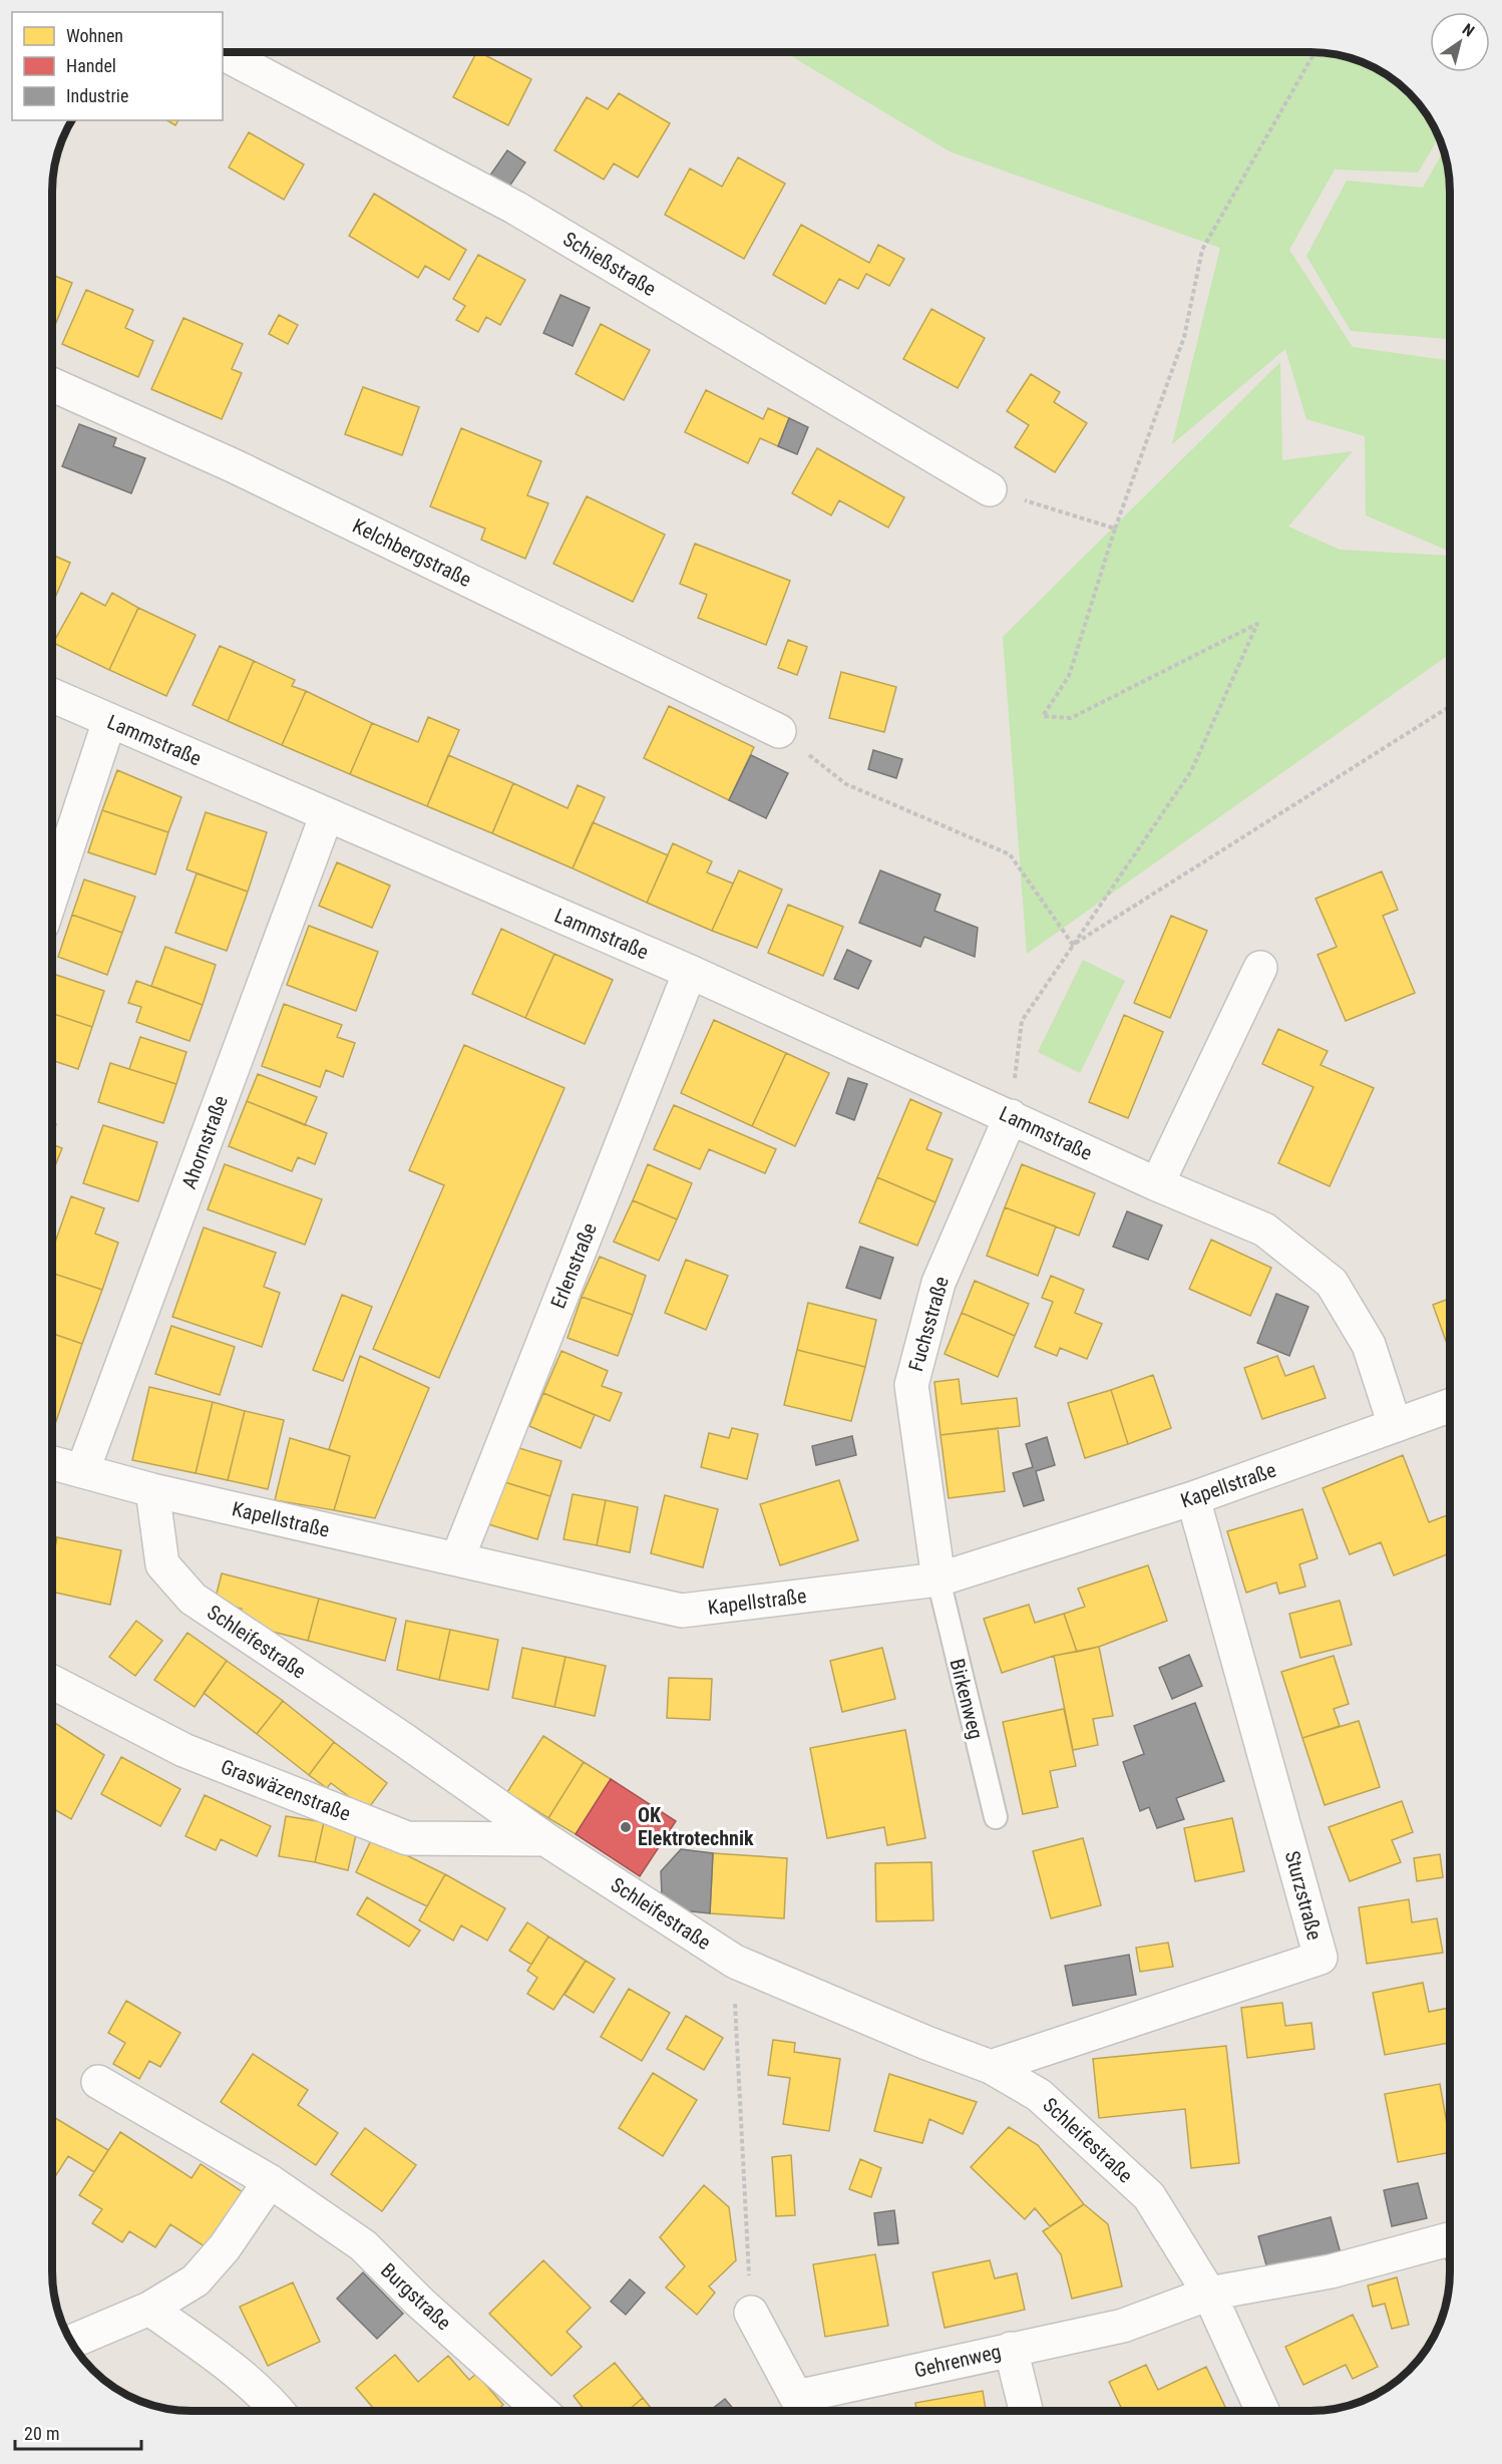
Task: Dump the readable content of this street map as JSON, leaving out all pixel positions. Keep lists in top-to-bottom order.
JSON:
{
  "streets": {
    "street": [
      "Schießstraße",
      "Kelchbergstraße",
      "Lammstraße",
      "Ahornstraße",
      "Erlenstraße",
      "Fuchsstraße",
      "Kapellstraße",
      "Schleifestraße",
      "Graswäzenstraße",
      "Sturzstraße",
      "Burgstraße",
      "Gehrenweg"
    ],
    "lane": ["Birkenweg"]
  },
  "crossings": [
    ["Lammstraße", "Ahornstraße"],
    ["Lammstraße", "Erlenstraße"],
    ["Lammstraße", "Fuchsstraße"],
    ["Lammstraße", "Kapellstraße"],
    ["Ahornstraße", "Kapellstraße"],
    ["Erlenstraße", "Kapellstraße"],
    ["Fuchsstraße", "Kapellstraße"],
    ["Fuchsstraße", "Birkenweg"],
    ["Kapellstraße", "Schleifestraße"],
    ["Kapellstraße", "Birkenweg"],
    ["Kapellstraße", "Sturzstraße"],
    ["Schleifestraße", "Graswäzenstraße"],
    ["Schleifestraße", "Sturzstraße"],
    ["Schleifestraße", "Gehrenweg"]
  ],
  "places": ["OK Elektrotechnik"],
  "legend": ["Wohnen", "Handel", "Industrie"],
  "scale_bar": "20 m",
  "north": "top right"
}
